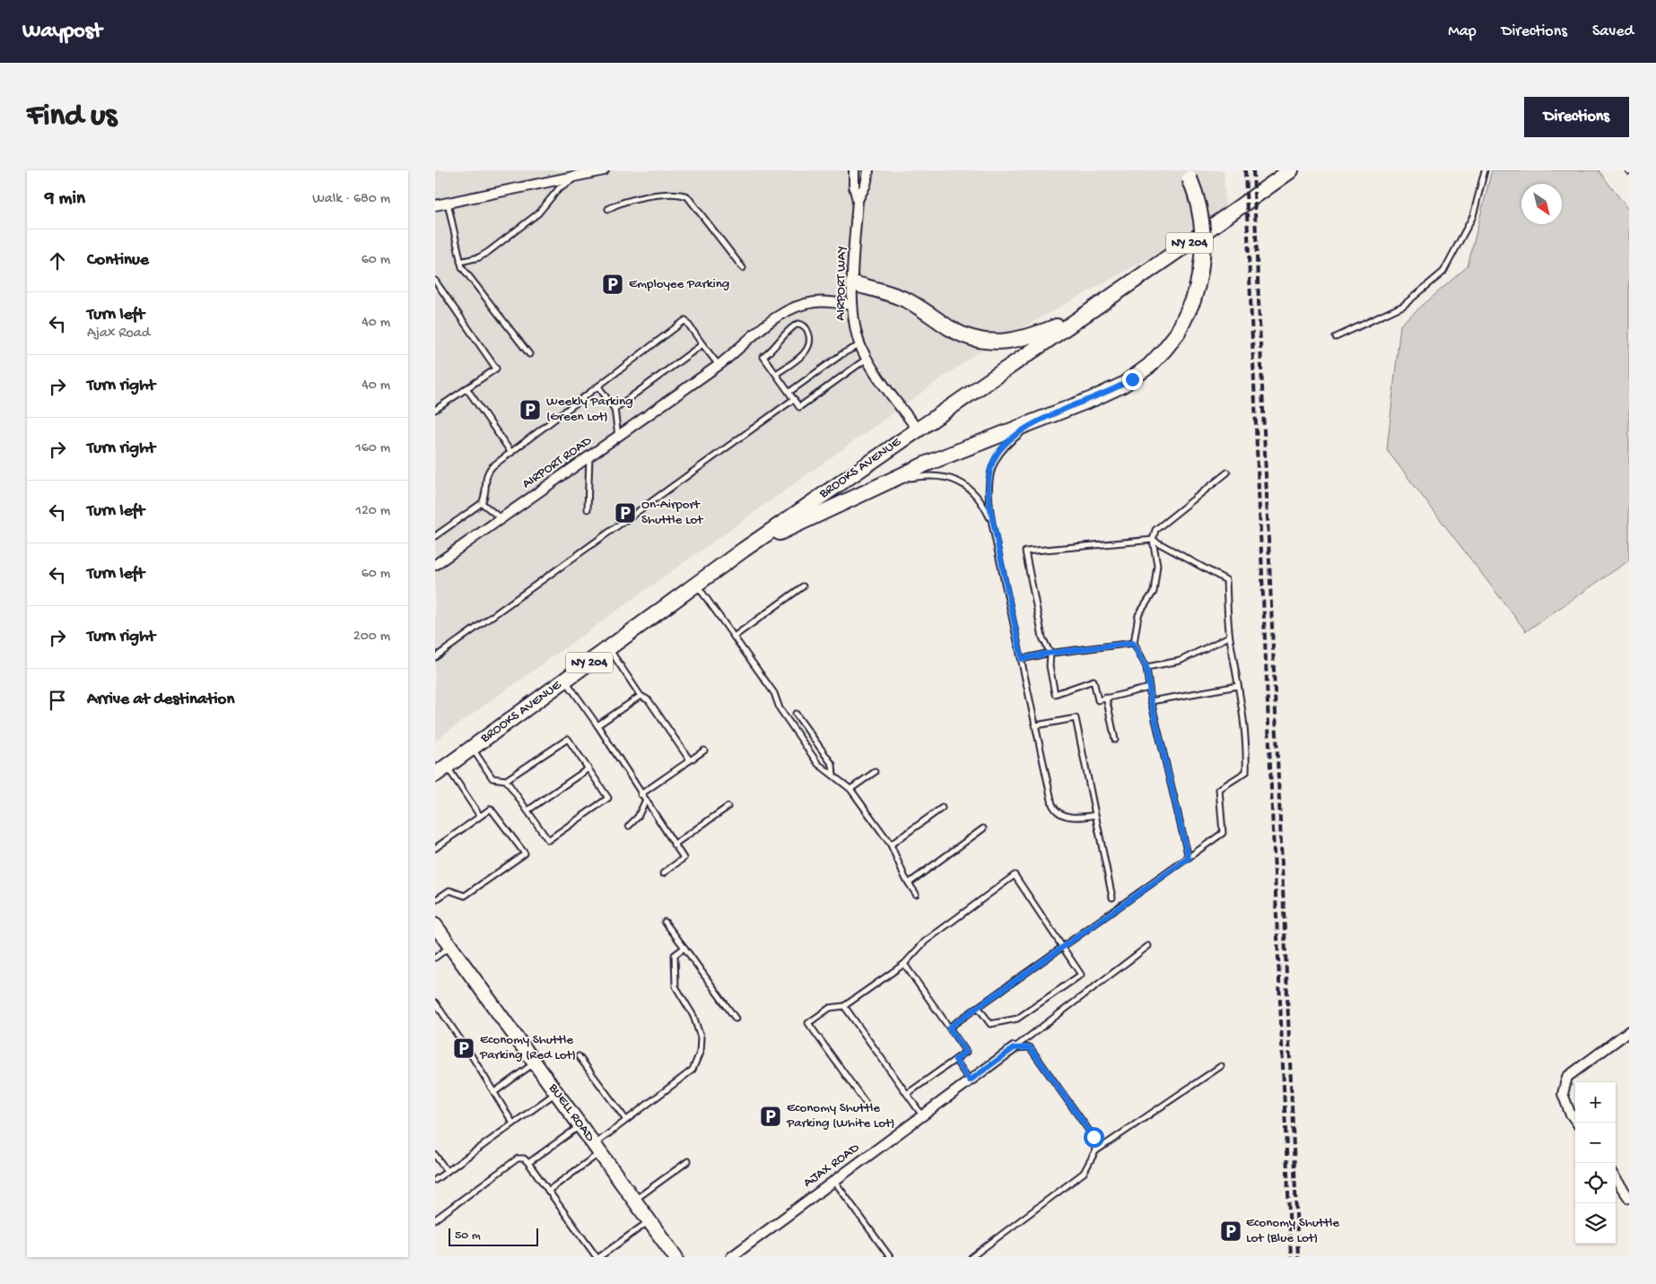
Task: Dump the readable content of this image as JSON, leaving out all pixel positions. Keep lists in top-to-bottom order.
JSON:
{
  "streets": {
    "main road": ["NY 204", "BROOKS AVENUE"],
    "street": [
      "AIRPORT WAY",
      "AIRPORT ROAD",
      "BUELL ROAD",
      "AJAX ROAD"
    ]
  },
  "crossings": [
    ["AIRPORT WAY", "AIRPORT ROAD"],
    ["AIRPORT WAY", "BROOKS AVENUE"]
  ],
  "places": {
    "parking": [
      "Employee Parking",
      "Weekly Parking (Green Lot)",
      "On-Airport Shuttle Lot",
      "Economy Shuttle Parking (Red Lot)",
      "Economy Shuttle Parking (White Lot)",
      "Economy Shuttle Lot (Blue Lot)"
    ]
  },
  "scale_bar": "50 m",
  "north": "bottom right",
  "page": {
    "header": "Waypost",
    "nav": ["Map", "Directions", "Saved"],
    "buttons": "Directions",
    "title": "Find us",
    "heading": ["9 min", "Walk · 680 m"],
    "list": [
      ["Continue", "60 m"],
      ["Turn left", "Ajax Road", "40 m"],
      ["Turn right", "40 m"],
      ["Turn right", "160 m"],
      ["Turn left", "120 m"],
      ["Turn left", "60 m"],
      ["Turn right", "200 m"],
      "Arrive at destination"
    ],
    "map_buttons": ["+", "−"],
    "scale": "50 m"
  }
}
